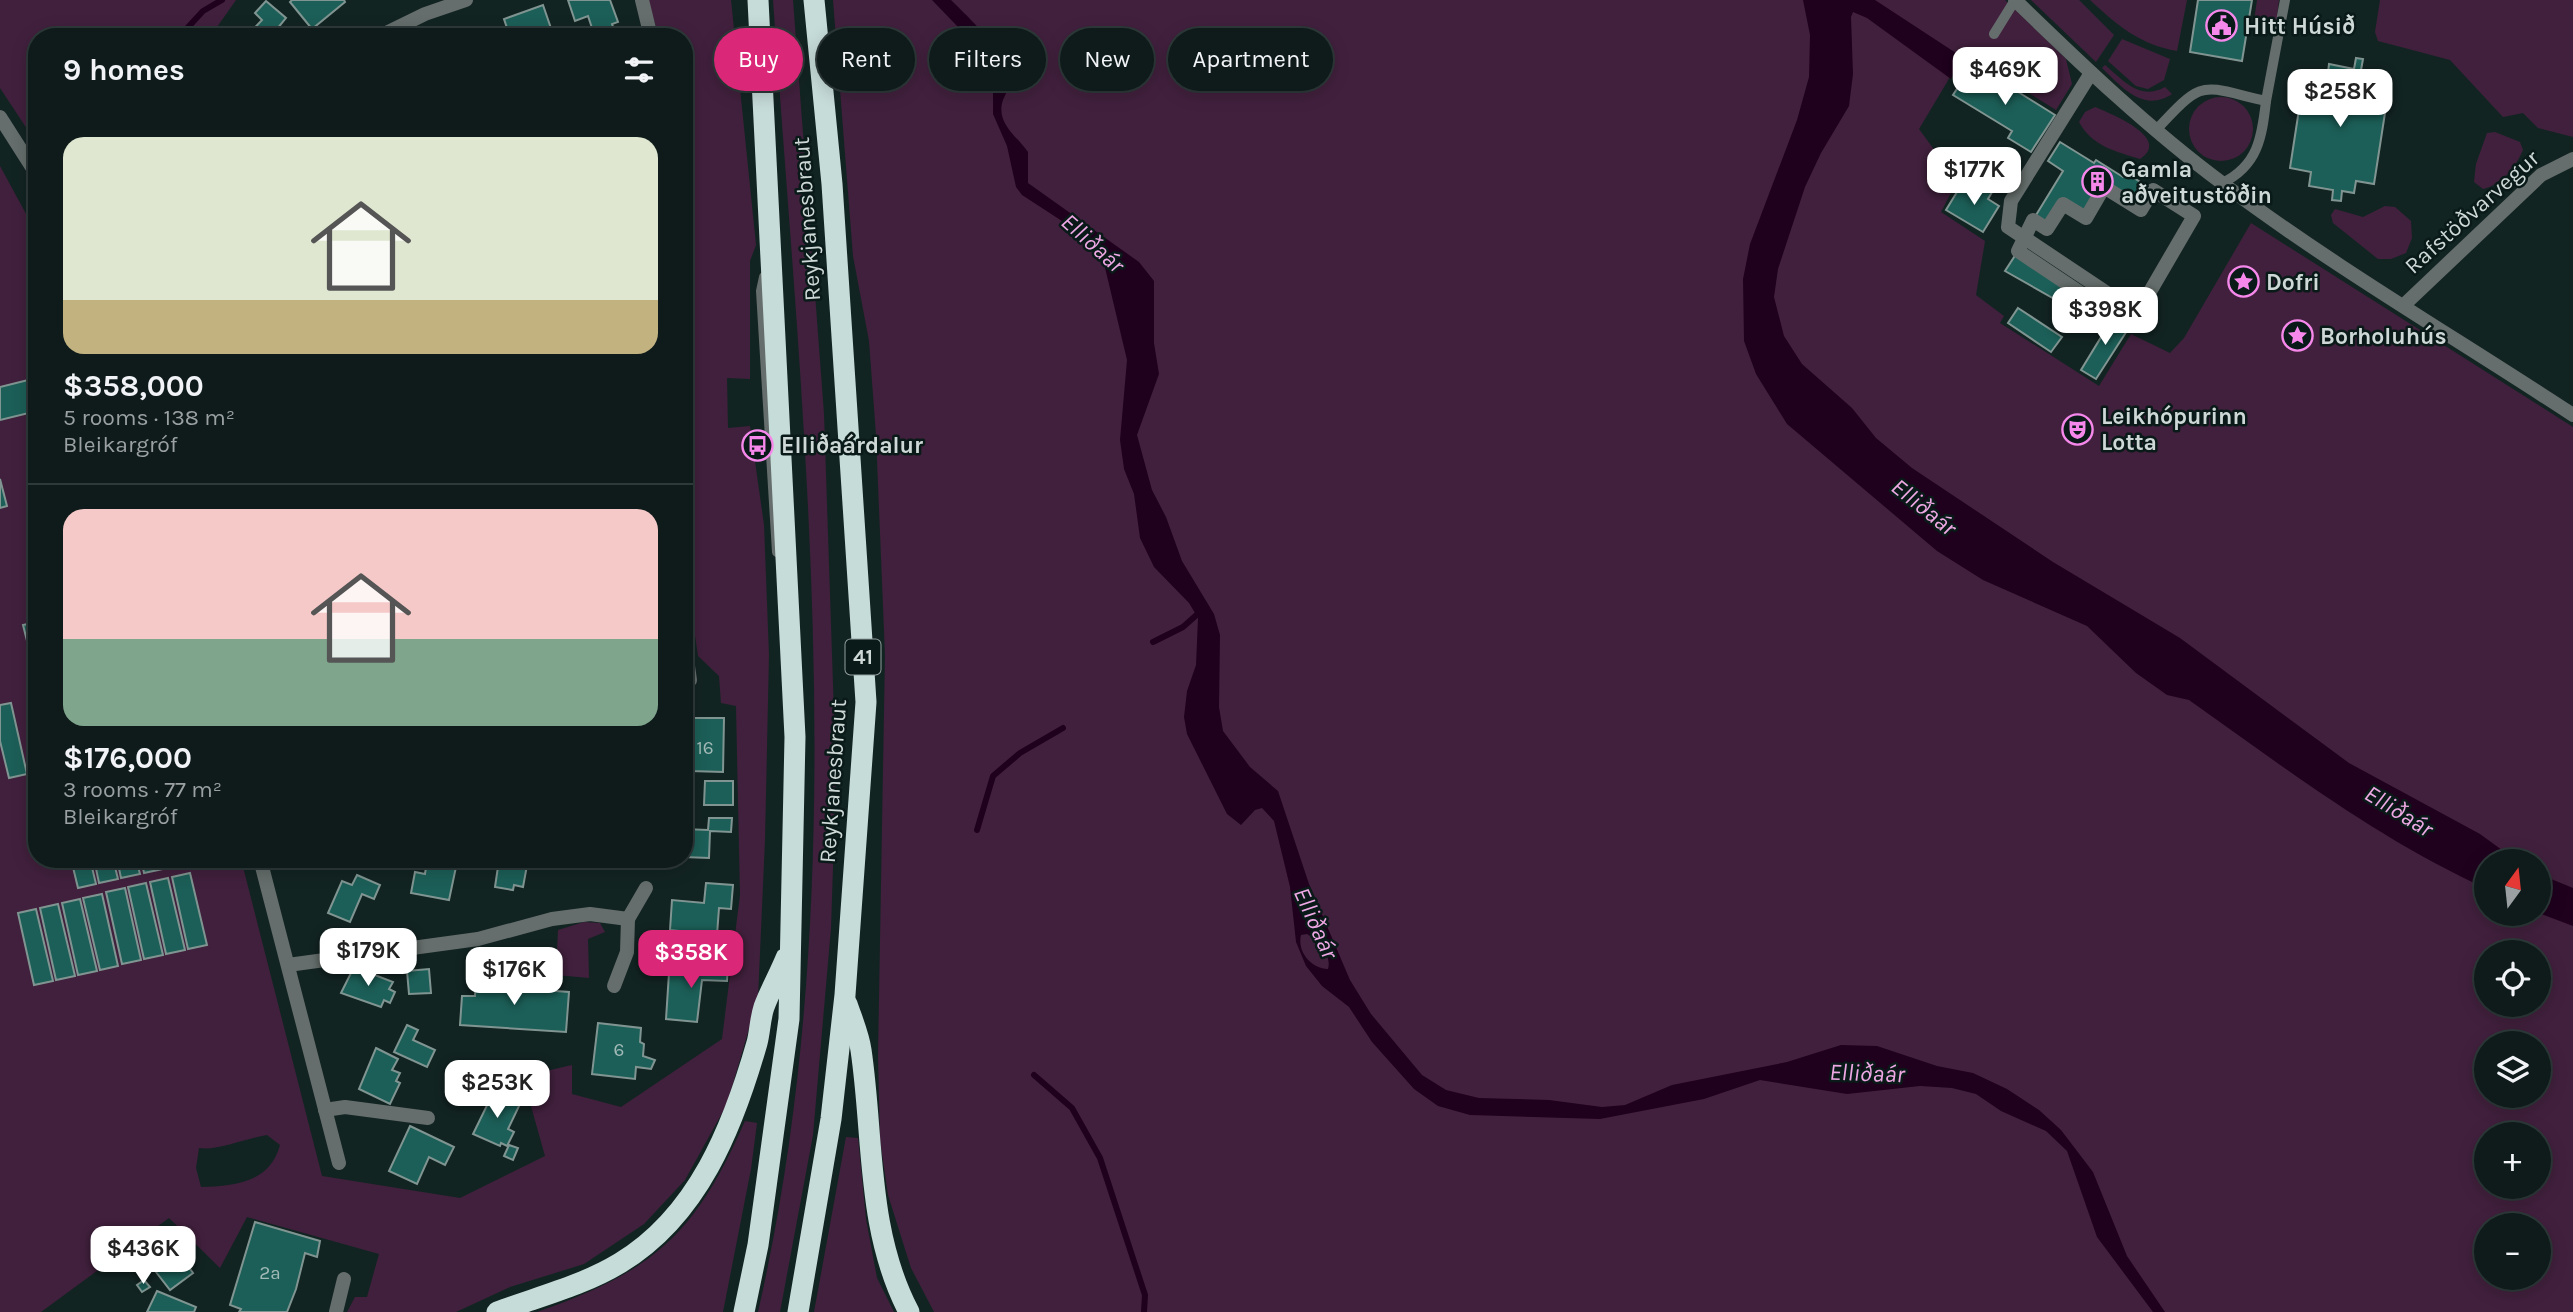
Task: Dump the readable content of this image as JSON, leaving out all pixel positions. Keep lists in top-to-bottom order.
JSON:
{
  "streets": {
    "highway": ["Reykjanesbraut", "41"],
    "street": ["Rafstöðvarvegur"]
  },
  "water": ["Elliðaár"],
  "places": {
    "public building": ["Hitt Húsið"],
    "building": ["Gamla aðveitustöðin"],
    "place": ["Dofri", "Borholuhús"],
    "theatre": ["Leikhópurinn Lotta"],
    "bus stop": ["Elliðaárdalur"]
  },
  "house_numbers": ["16", "6", "2a"],
  "north": "top",
  "page": {
    "chip": [
      "Buy",
      "Rent",
      "Filters",
      "New",
      "Apartment"
    ],
    "heading": "9 homes",
    "price": [
      "$469K",
      "$258K",
      "$177K",
      "$398K",
      "$179K",
      "$358K",
      "$176K",
      "$253K",
      "$436K"
    ],
    "list": [
      {
        "name": "$358,000",
        "note": "5 rooms · 138 m² · Bleikargróf"
      },
      {
        "name": "$176,000",
        "note": "3 rooms · 77 m² · Bleikargróf"
      }
    ],
    "map_buttons": ["+", "−"]
  }
}
